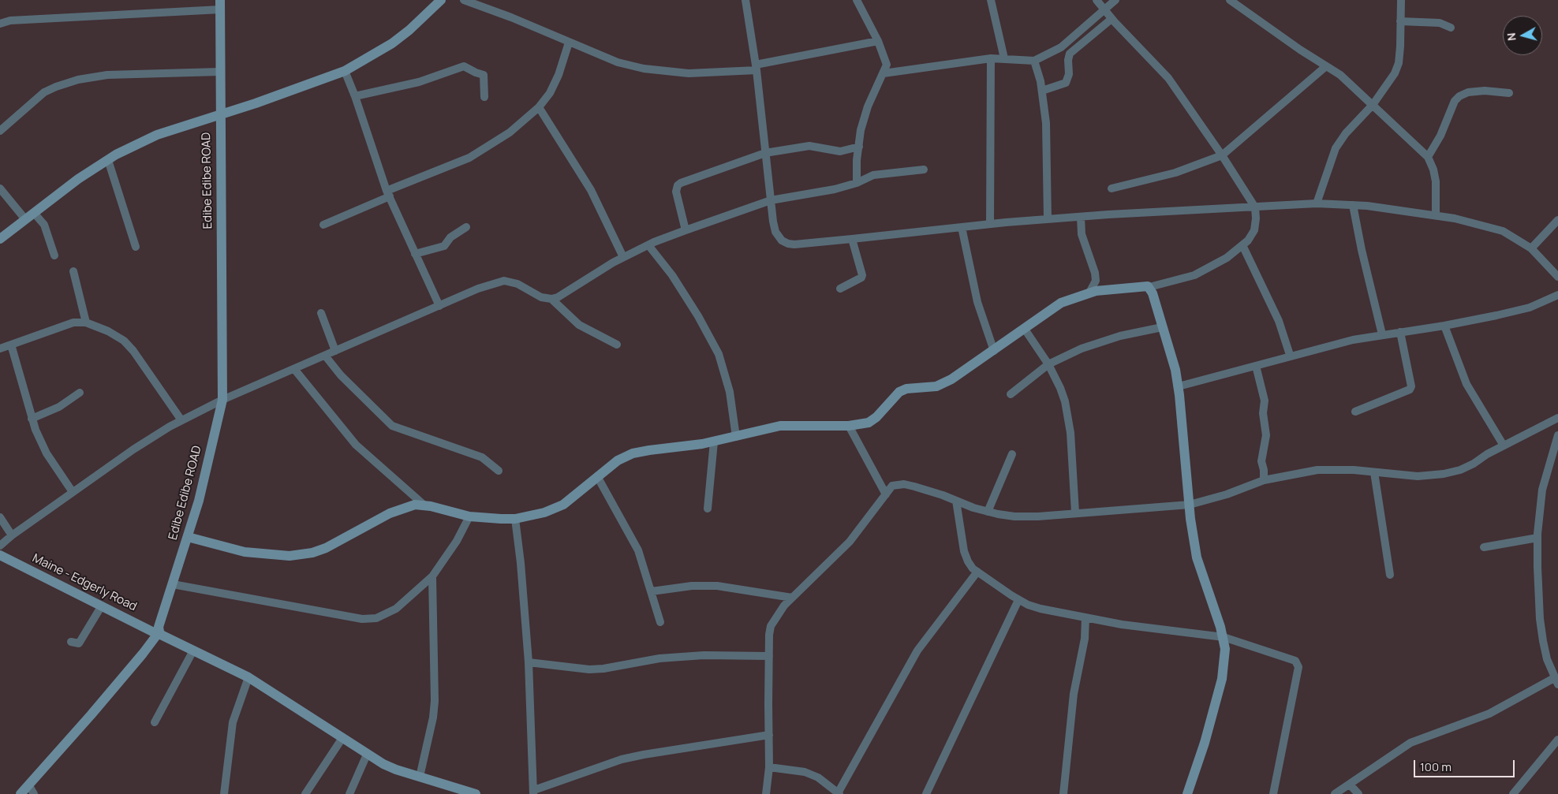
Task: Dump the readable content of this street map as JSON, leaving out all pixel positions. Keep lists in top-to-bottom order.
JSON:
{
  "streets": {
    "street": ["Edibe Edibe ROAD", "Maine - Edgerly Road"]
  },
  "crossings": [
    ["Edibe Edibe ROAD", "Maine - Edgerly Road"]
  ],
  "scale_bar": "100 m",
  "north": "left"
}
